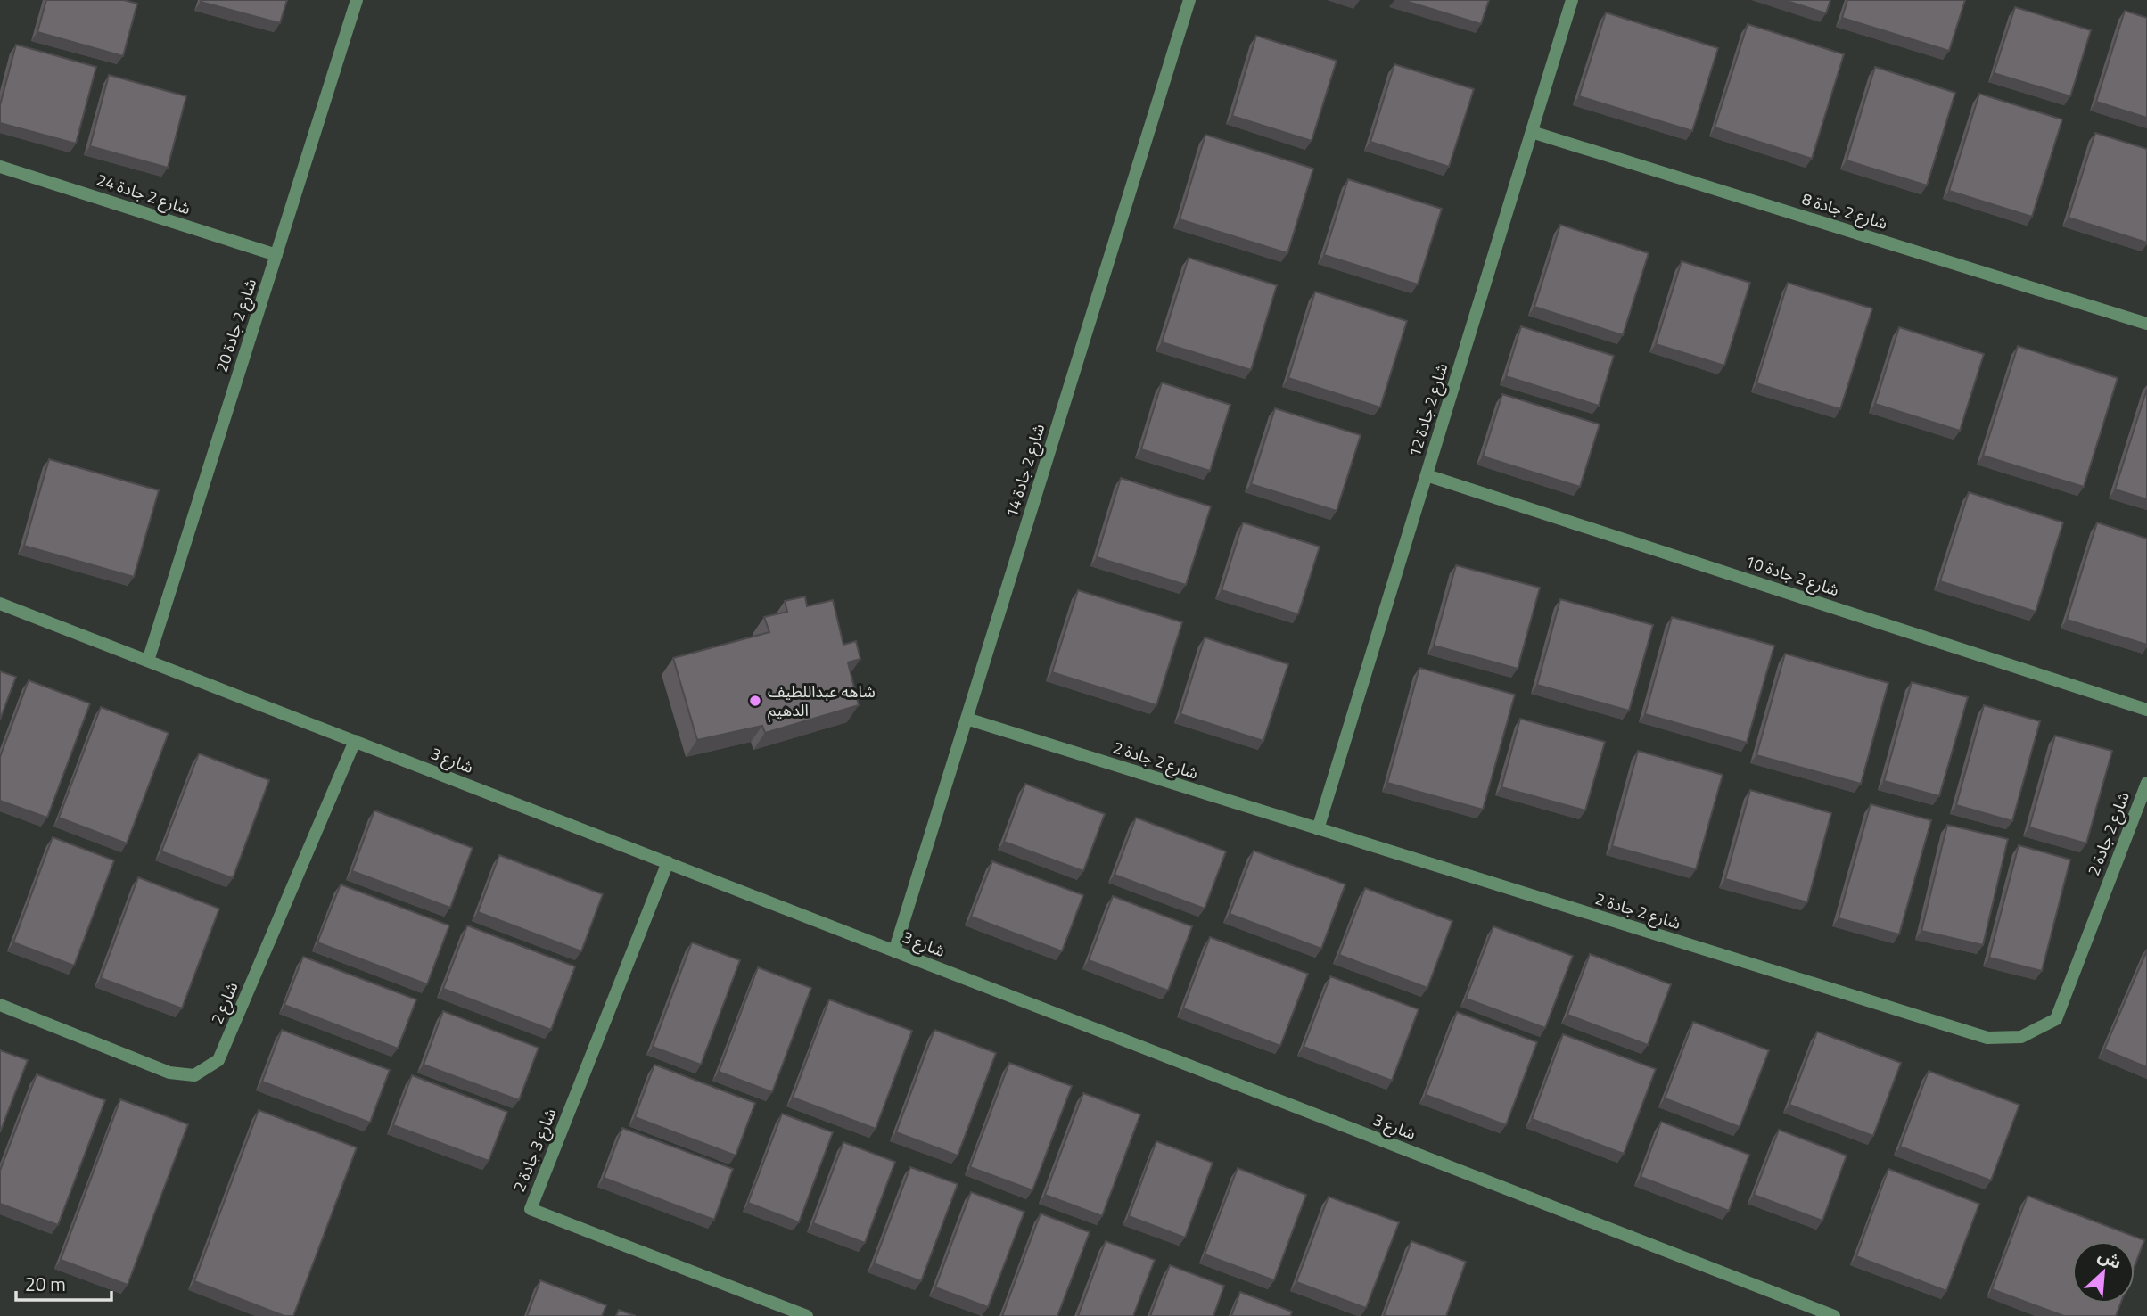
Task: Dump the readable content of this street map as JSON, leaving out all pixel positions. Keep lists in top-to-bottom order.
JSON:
{
  "streets": {
    "street": [
      "شارع 2 جادة 24",
      "شارع 2 جادة 8",
      "شارع 2 جادة 20",
      "شارع 2 جادة 12",
      "شارع 2 جادة 14",
      "شارع 2 جادة 10",
      "شارع 3",
      "شارع 2 جادة 2",
      "شارع 2",
      "شارع 3 جادة 2"
    ]
  },
  "crossings": [
    ["شارع 2 جادة 24", "شارع 2 جادة 20"],
    ["شارع 2 جادة 8", "شارع 2 جادة 12"],
    ["شارع 2 جادة 20", "شارع 3"],
    ["شارع 2 جادة 12", "شارع 2 جادة 10"],
    ["شارع 2 جادة 12", "شارع 2 جادة 2"],
    ["شارع 2 جادة 14", "شارع 3"],
    ["شارع 2 جادة 14", "شارع 2 جادة 2"],
    ["شارع 3", "شارع 2"],
    ["شارع 3", "شارع 3 جادة 2"]
  ],
  "places": ["شاهه عبداللطيف الدهيم"],
  "scale_bar": "20 m",
  "north": "top right"
}
